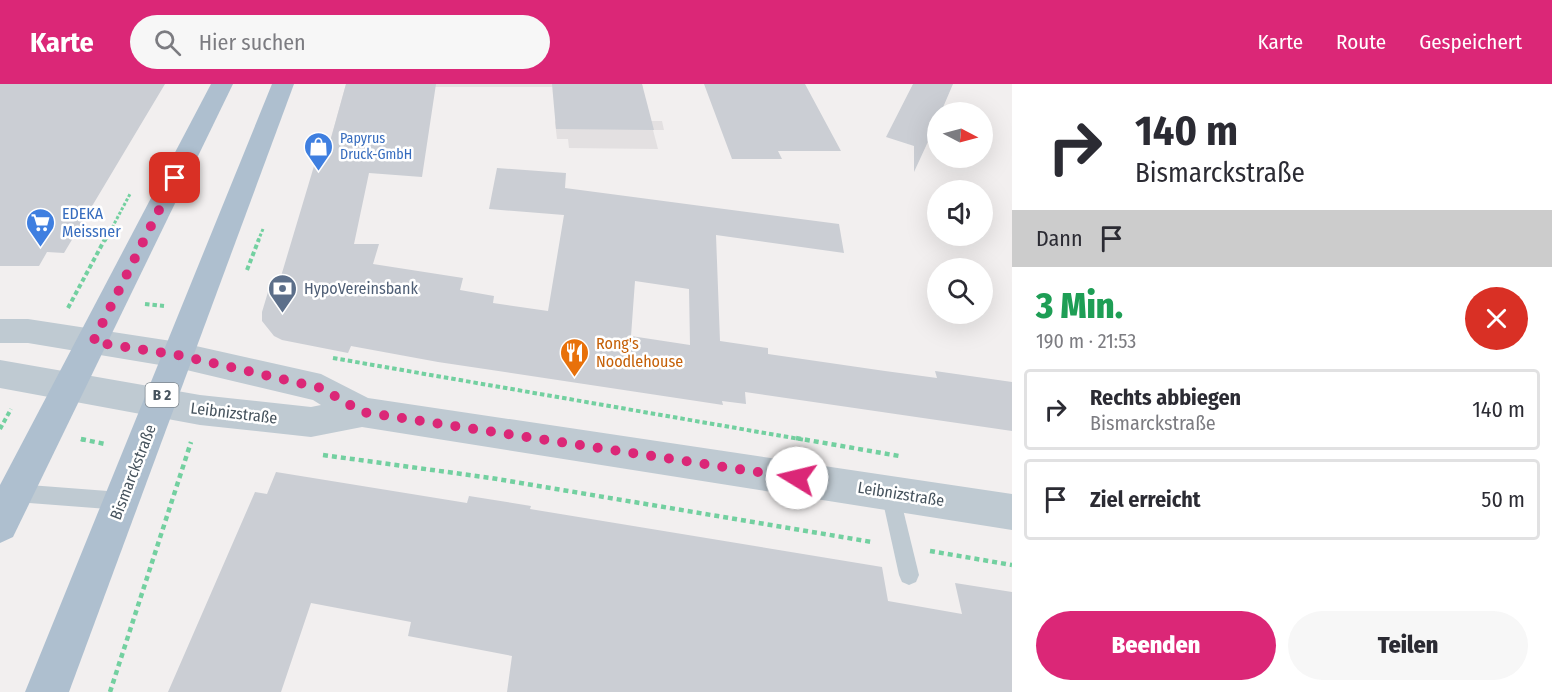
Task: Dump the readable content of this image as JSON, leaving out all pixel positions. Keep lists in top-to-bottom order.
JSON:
{
  "streets": {
    "main road": ["B 2", "Bismarckstraße"],
    "street": ["Leibnizstraße"]
  },
  "crossings": [
    ["Leibnizstraße", "Bismarckstraße"]
  ],
  "places": {
    "shop": ["Papyrus Druck-GmbH"],
    "supermarket": ["EDEKA Meissner"],
    "bank": ["HypoVereinsbank"],
    "restaurant": ["Rong's Noodlehouse"]
  },
  "north": "right",
  "page": {
    "header": "Karte",
    "search": "Hier suchen",
    "nav": ["Karte", "Route", "Gespeichert"],
    "turn": ["140 m", "Bismarckstraße"],
    "then": "Dann",
    "heading": ["3 Min.", "190 m · 21:53"],
    "list": [
      {
        "name": "Rechts abbiegen",
        "note": "Bismarckstraße",
        "value": "140 m"
      },
      {
        "name": "Ziel erreicht",
        "value": "50 m"
      }
    ],
    "buttons": ["Beenden", "Teilen"]
  }
}
